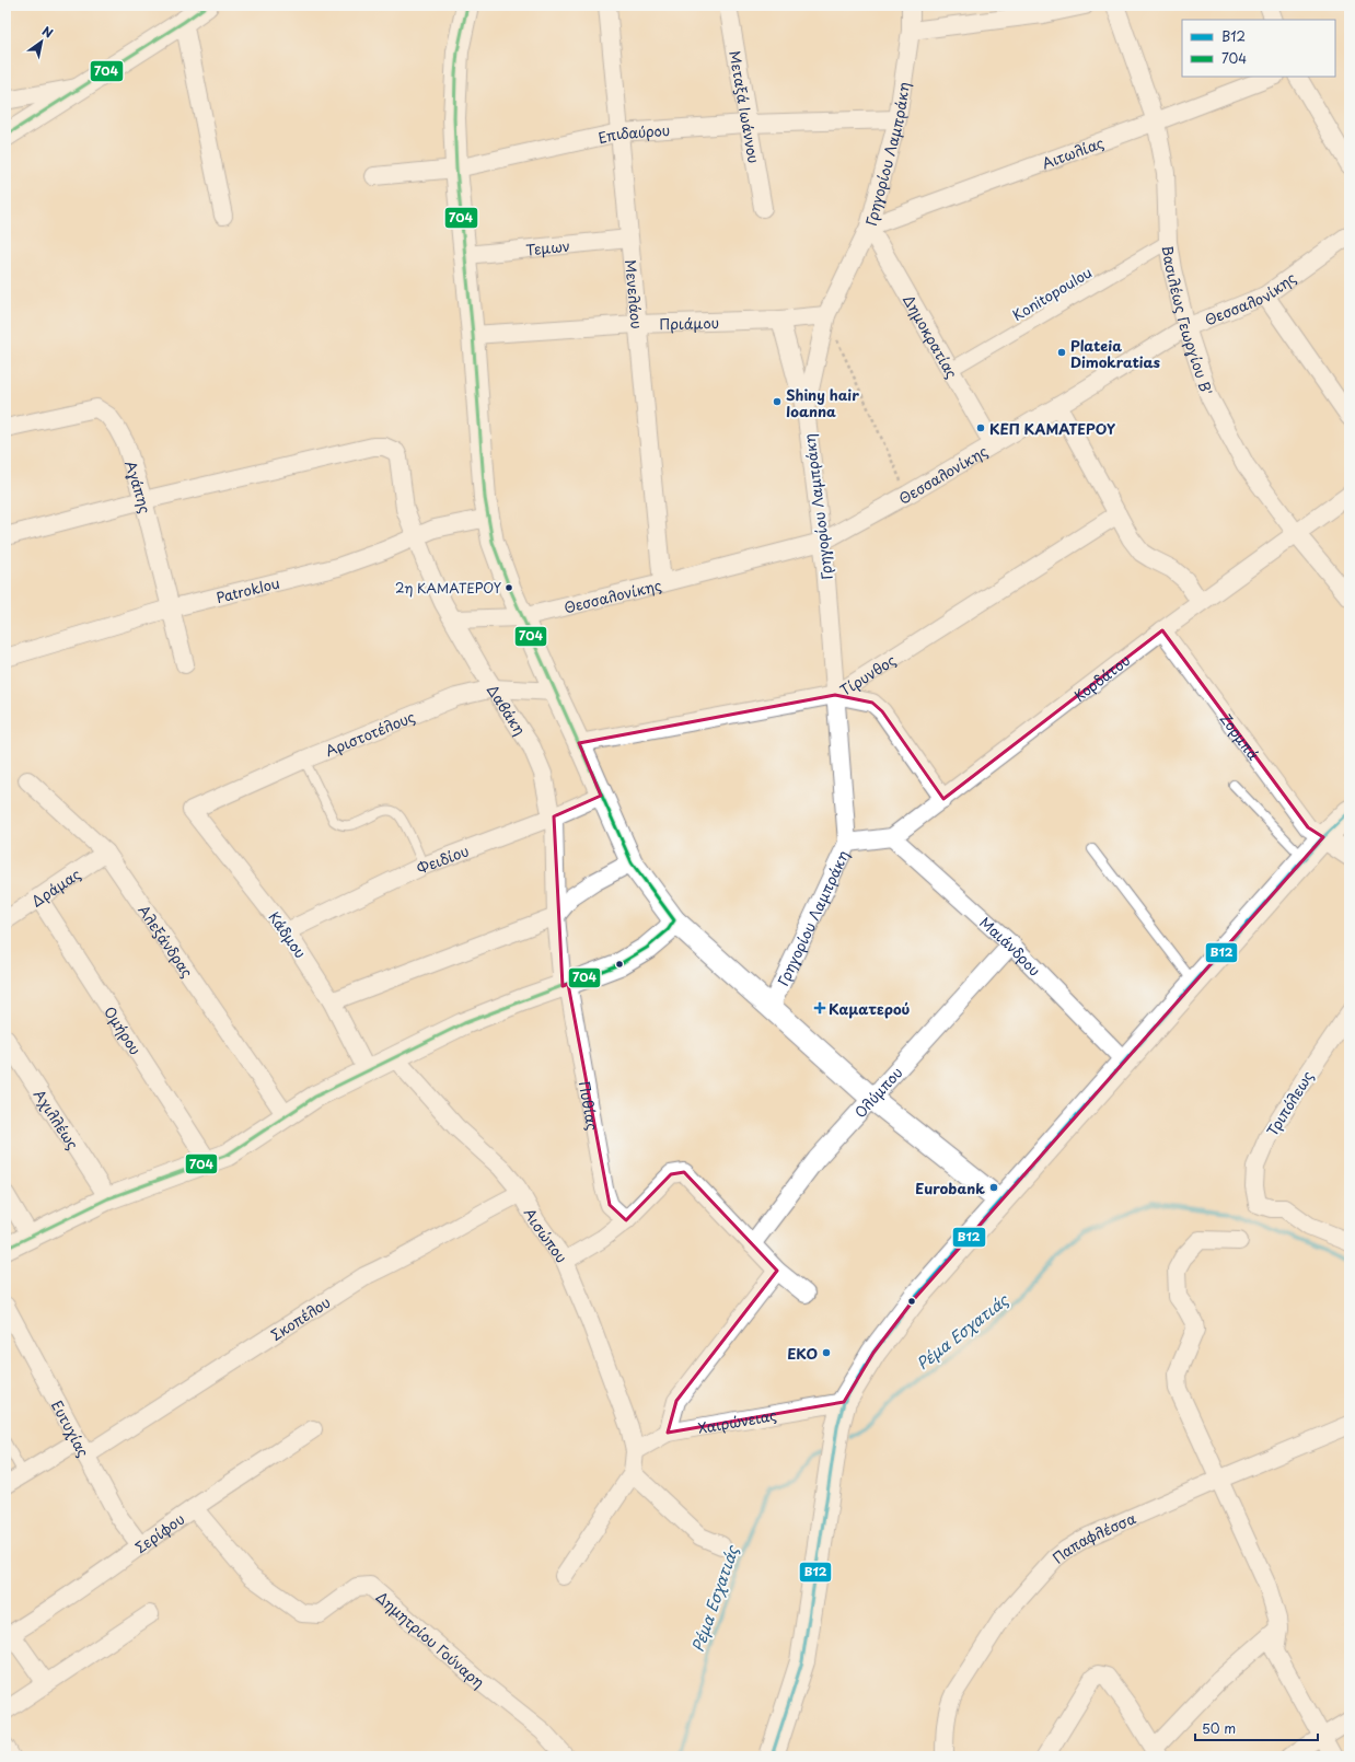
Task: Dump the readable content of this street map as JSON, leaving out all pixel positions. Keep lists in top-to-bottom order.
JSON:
{
  "streets": {
    "street": [
      "Μεταξά Ιωάννου",
      "Επιδαύρου",
      "Αιτωλίας",
      "Γρηγορίου Λαμπράκη",
      "Τεμων",
      "Konitopoulou",
      "Μενελάου",
      "Θεσσαλονίκης",
      "Βασιλέως Γεωργίου Β'",
      "Πριάμου",
      "Δημοκρατίας",
      "Αγάπης",
      "Patroklou",
      "Τίρυνθος",
      "Κορδάτου",
      "Δαβάκη",
      "Αριστοτέλους",
      "Ζορμπά",
      "Φειδίου",
      "Δράμας",
      "Κάδμου",
      "Αλεξάνδρας",
      "Μαιάνδρου",
      "Ομήρου",
      "Ολύμπου",
      "Τριπόλεως",
      "Πυθίας",
      "Αχιλλέως",
      "Αισώπου",
      "Σκοπέλου",
      "Χαιρώνειας",
      "Ευτυχίας",
      "Σερίφου",
      "Παπαφλέσσα",
      "Δημητρίου Γούναρη"
    ]
  },
  "crossings": [
    ["Μεταξά Ιωάννου", "Επιδαύρου"],
    ["Επιδαύρου", "Γρηγορίου Λαμπράκη"],
    ["Επιδαύρου", "Μενελάου"],
    ["Αιτωλίας", "Γρηγορίου Λαμπράκη"],
    ["Αιτωλίας", "Βασιλέως Γεωργίου Β'"],
    ["Αιτωλίας", "Δημοκρατίας"],
    ["Γρηγορίου Λαμπράκη", "Θεσσαλονίκης"],
    ["Γρηγορίου Λαμπράκη", "Πριάμου"],
    ["Γρηγορίου Λαμπράκη", "Δημοκρατίας"],
    ["Γρηγορίου Λαμπράκη", "Τίρυνθος"],
    ["Γρηγορίου Λαμπράκη", "Κορδάτου"],
    ["Τεμων", "Μενελάου"],
    ["Konitopoulou", "Βασιλέως Γεωργίου Β'"],
    ["Konitopoulou", "Δημοκρατίας"],
    ["Μενελάου", "Θεσσαλονίκης"],
    ["Μενελάου", "Πριάμου"],
    ["Θεσσαλονίκης", "Βασιλέως Γεωργίου Β'"],
    ["Θεσσαλονίκης", "Δημοκρατίας"],
    ["Θεσσαλονίκης", "Δαβάκη"],
    ["Βασιλέως Γεωργίου Β'", "Κορδάτου"],
    ["Αγάπης", "Patroklou"],
    ["Αγάπης", "Δαβάκη"],
    ["Patroklou", "Δαβάκη"],
    ["Κορδάτου", "Ζορμπά"],
    ["Κορδάτου", "Μαιάνδρου"],
    ["Δαβάκη", "Αριστοτέλους"],
    ["Δαβάκη", "Φειδίου"],
    ["Δαβάκη", "Πυθίας"],
    ["Αριστοτέλους", "Κάδμου"],
    ["Φειδίου", "Κάδμου"],
    ["Δράμας", "Αλεξάνδρας"],
    ["Δράμας", "Ομήρου"],
    ["Μαιάνδρου", "Ολύμπου"],
    ["Αισώπου", "Σκοπέλου"],
    ["Αισώπου", "Χαιρώνειας"],
    ["Σκοπέλου", "Ευτυχίας"],
    ["Ευτυχίας", "Σερίφου"],
    ["Σερίφου", "Δημητρίου Γούναρη"]
  ],
  "water": ["Ρέμα Εσχατιάς"],
  "places": {
    "other": [
      "Plateia Dimokratias",
      "Shiny hair Ioanna",
      "ΚΕΠ ΚΑΜΑΤΕΡΟΥ",
      "2η ΚΑΜΑΤΕΡΟΥ",
      "Eurobank",
      "EKO"
    ],
    "health": ["Καματερού"]
  },
  "lines": ["transit line 704", "transit line Β12"],
  "legend": ["Β12", "704"],
  "scale_bar": "50 m",
  "north": "top right"
}
